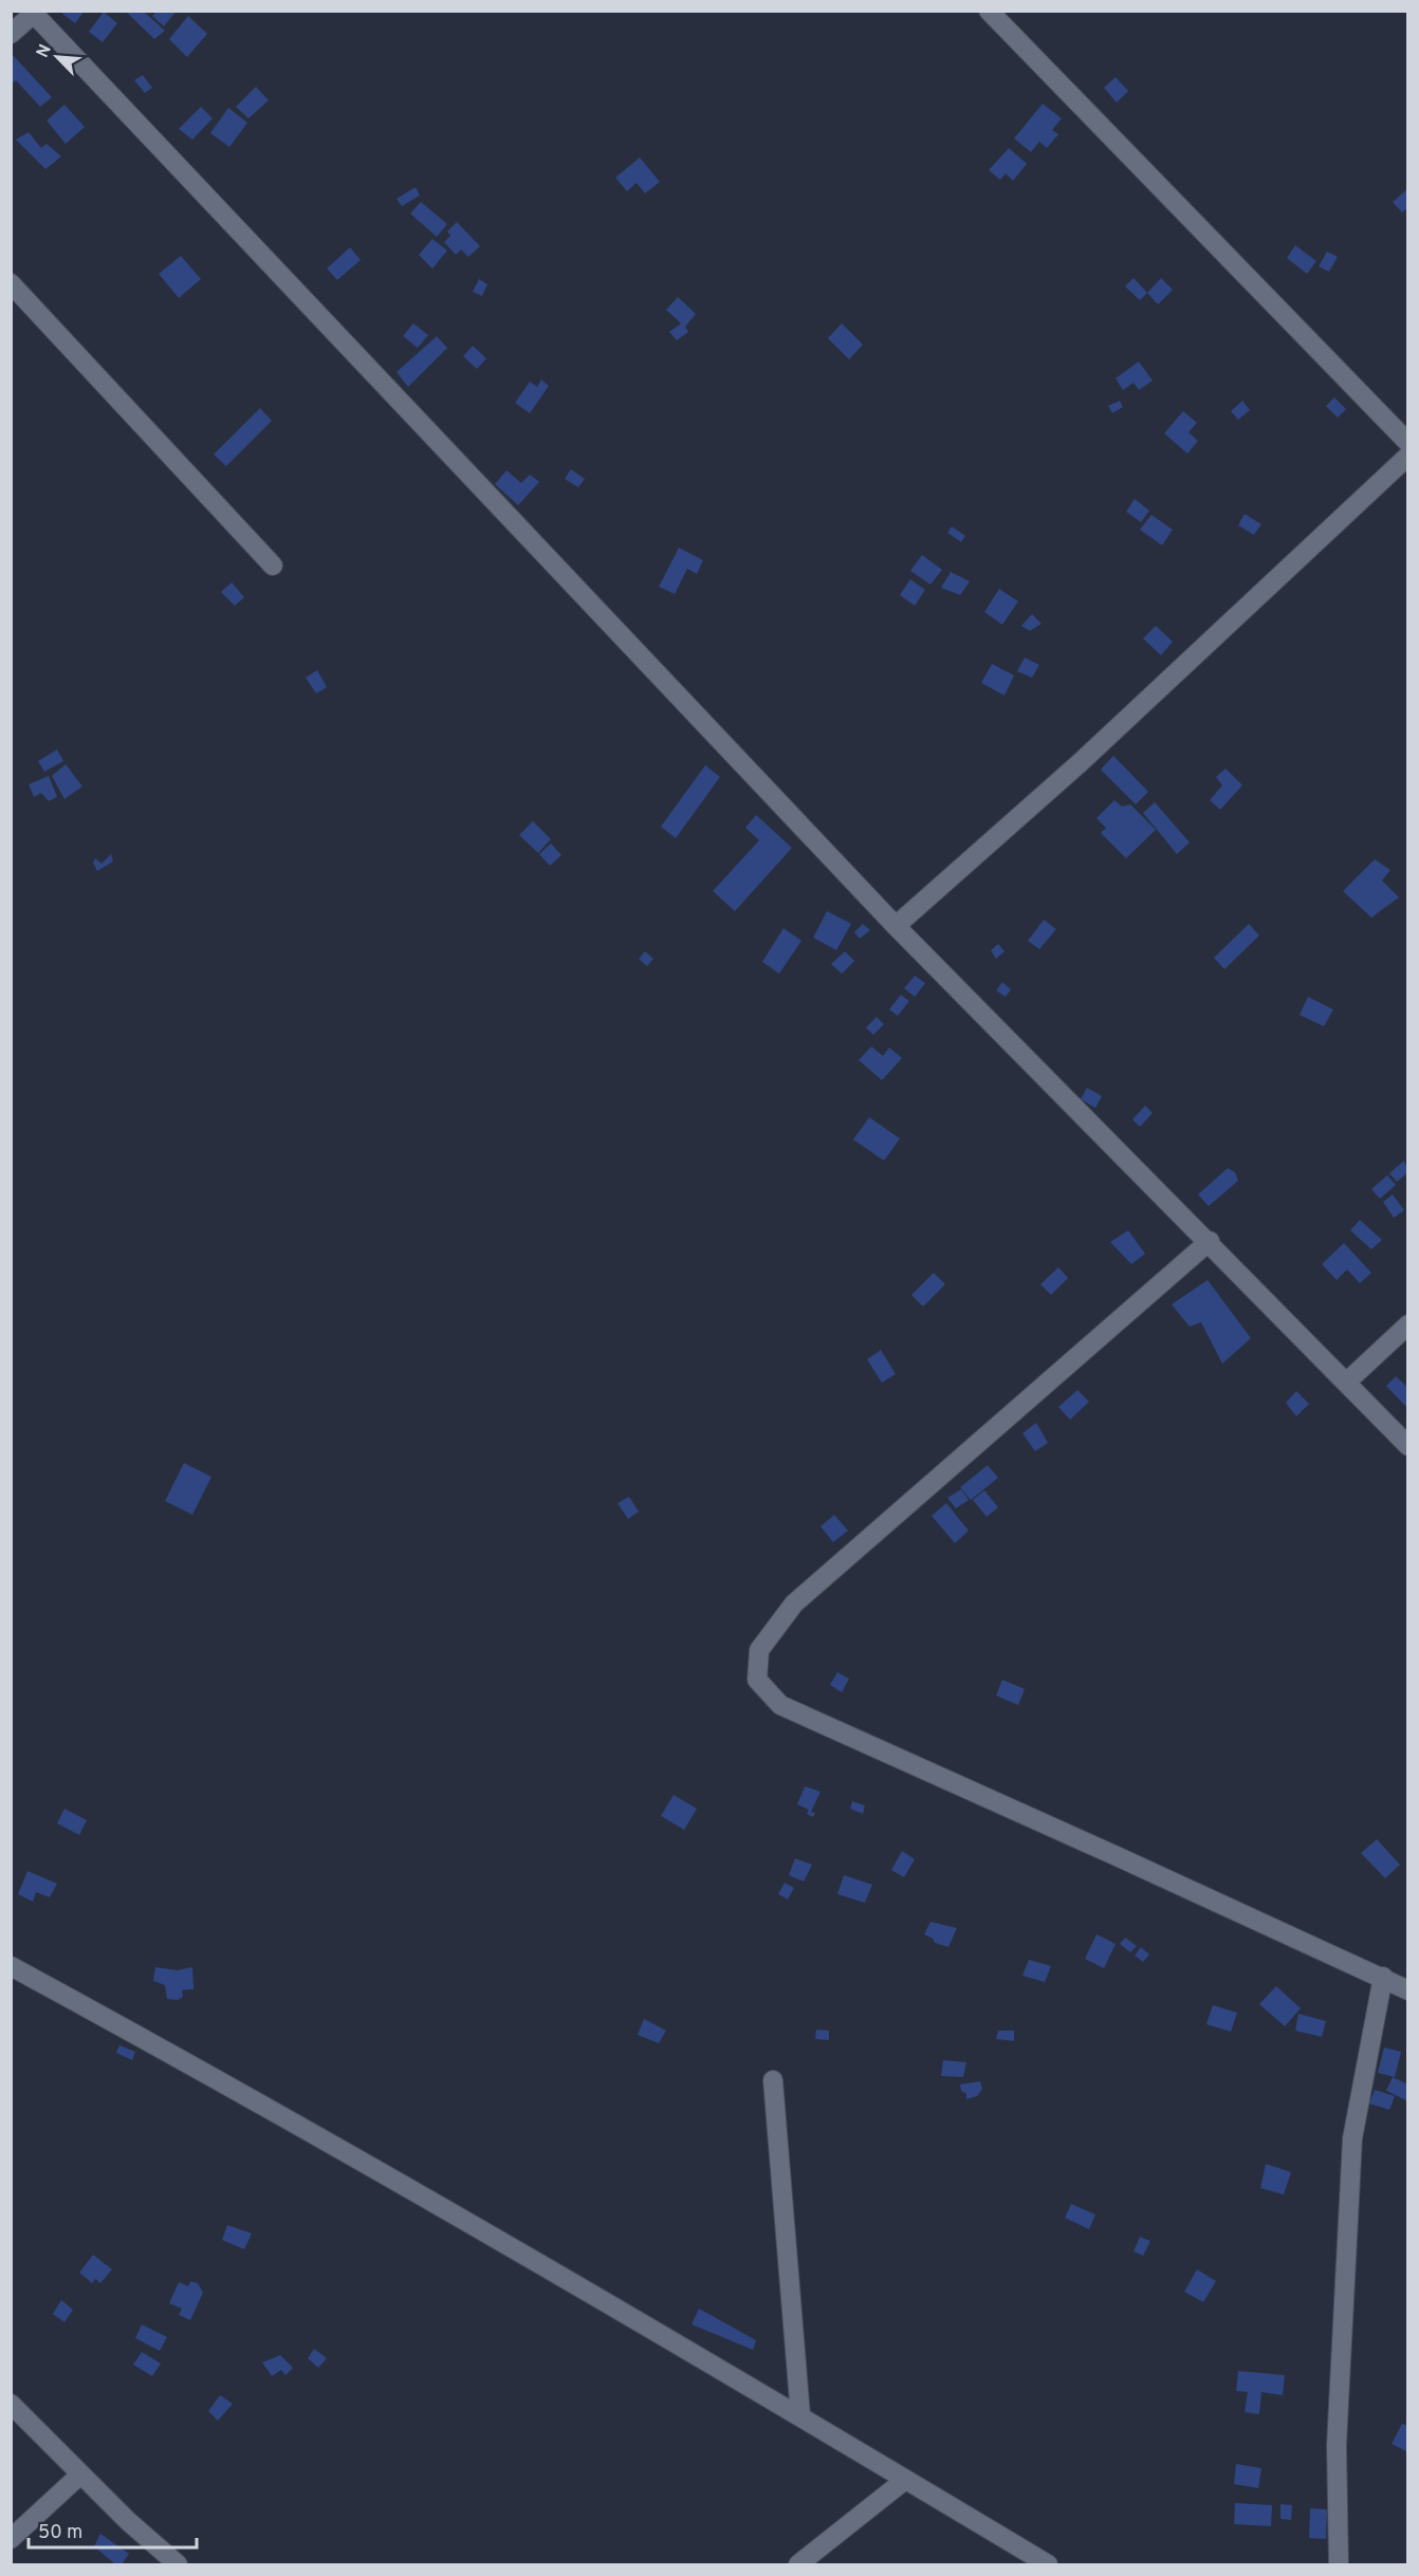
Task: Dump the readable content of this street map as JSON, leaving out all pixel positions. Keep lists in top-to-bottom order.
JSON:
{
  "scale_bar": "50 m",
  "north": "top left"
}
